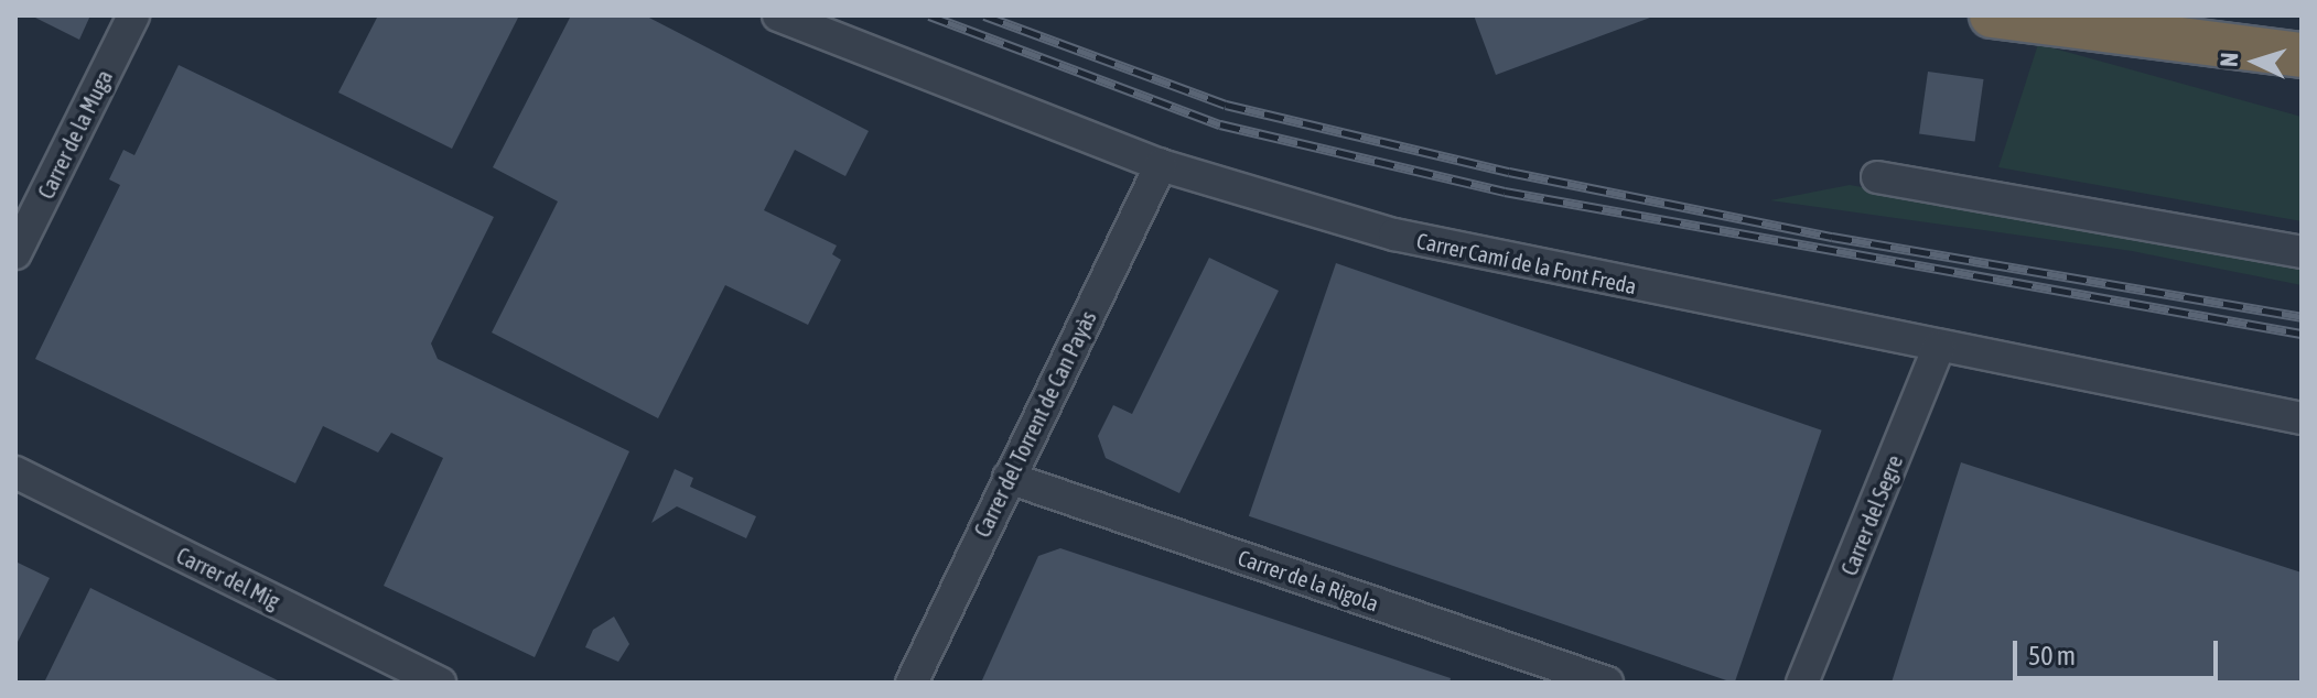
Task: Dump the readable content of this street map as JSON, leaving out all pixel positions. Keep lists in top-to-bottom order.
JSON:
{
  "streets": {
    "street": [
      "Carrer de la Muga",
      "Carrer Camí de la Font Freda",
      "Carrer del Torrent de Can Payàs",
      "Carrer del Segre",
      "Carrer del Mig",
      "Carrer de la Rigola"
    ]
  },
  "crossings": [
    ["Carrer Camí de la Font Freda", "Carrer del Torrent de Can Payàs"],
    ["Carrer Camí de la Font Freda", "Carrer del Segre"],
    ["Carrer del Torrent de Can Payàs", "Carrer de la Rigola"]
  ],
  "scale_bar": "50 m",
  "north": "left"
}
